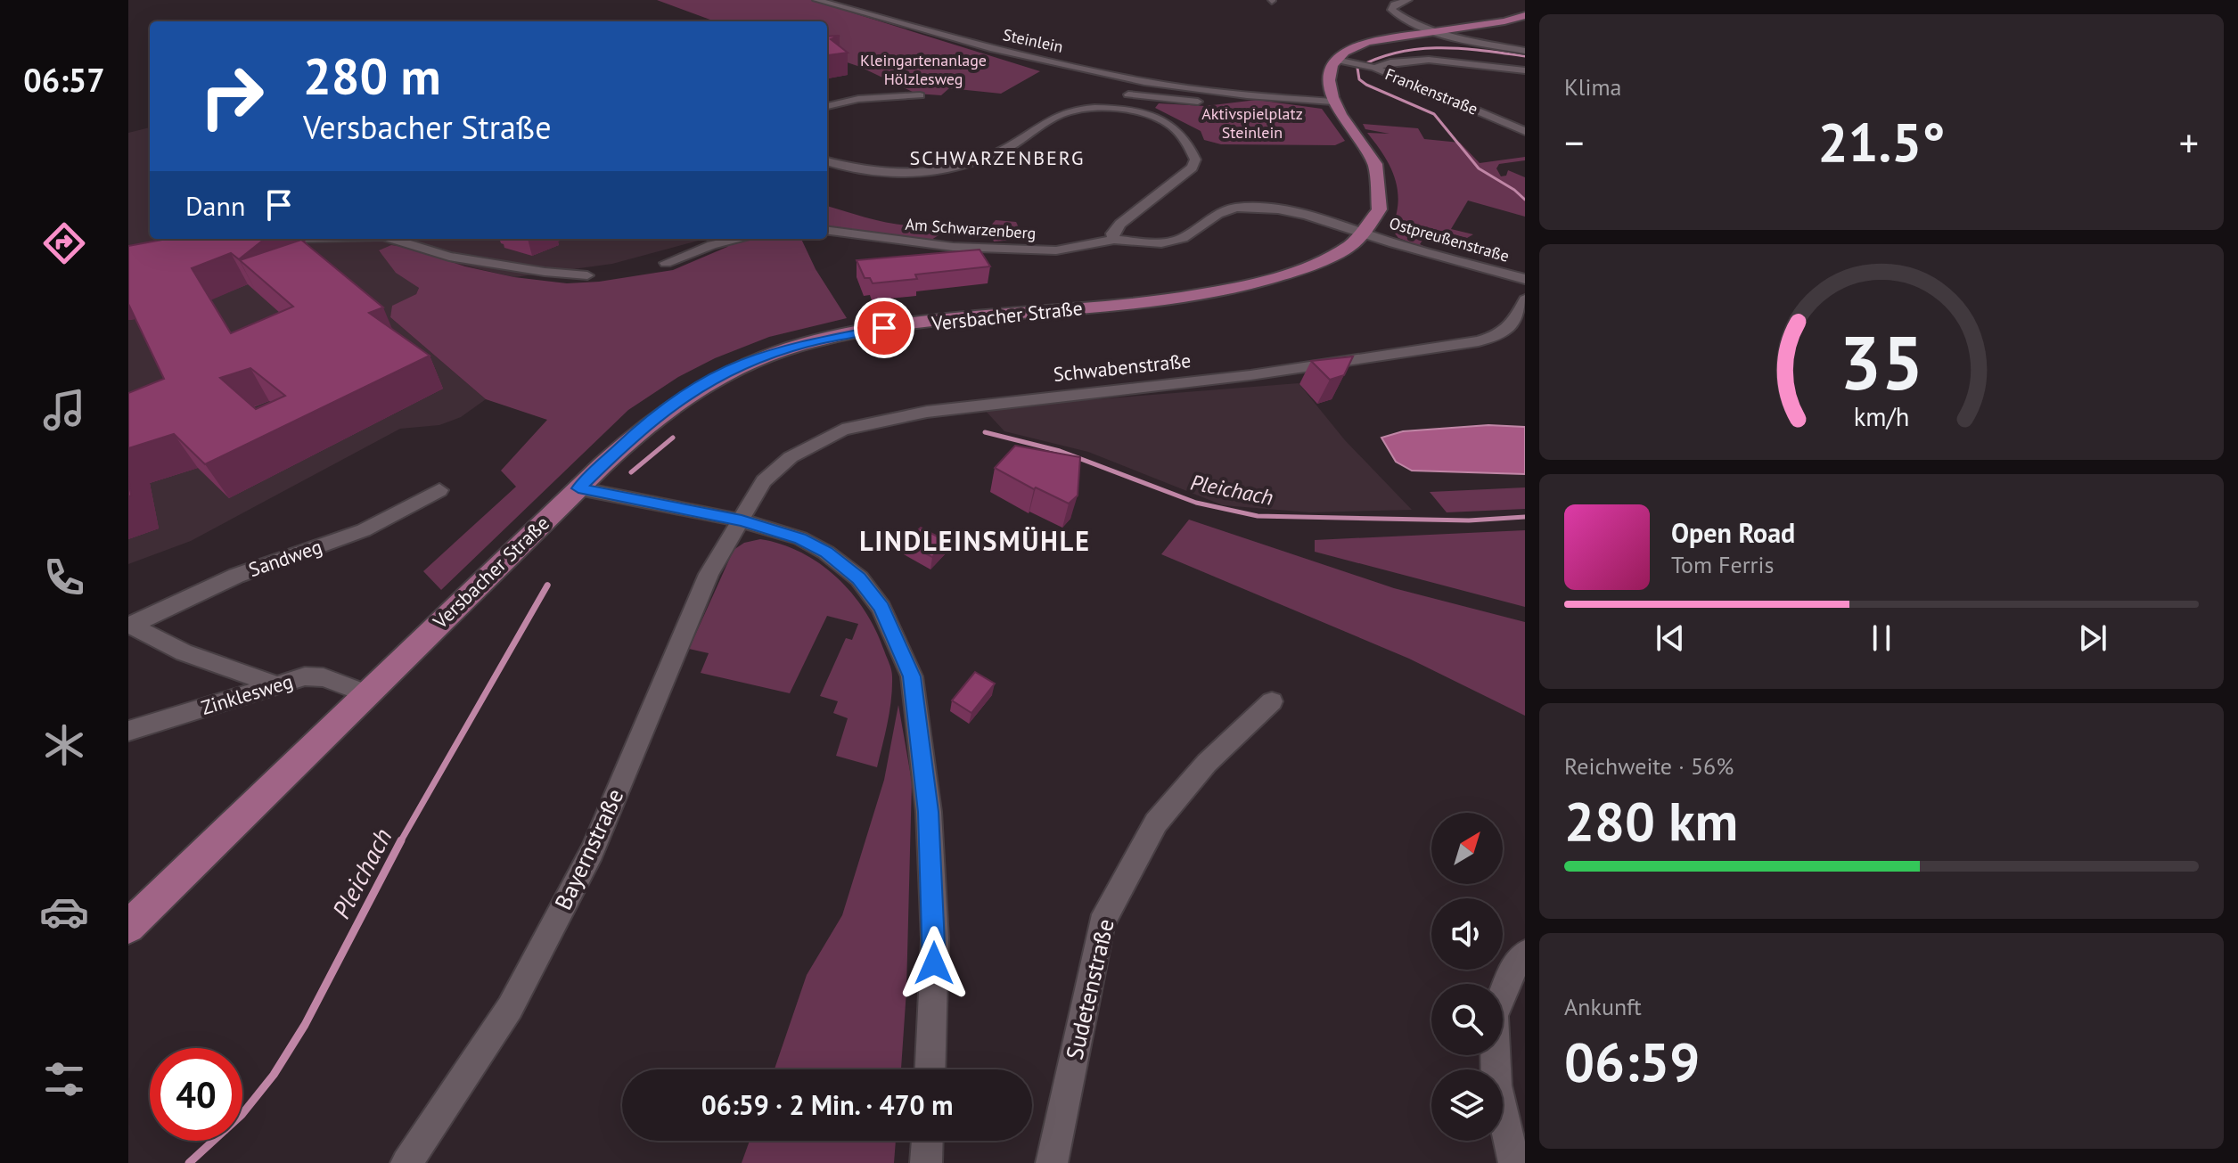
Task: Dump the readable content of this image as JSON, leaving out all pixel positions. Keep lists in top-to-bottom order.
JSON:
{
  "streets": {
    "main road": ["Versbacher Straße"],
    "street": [
      "Steinlein",
      "Frankenstraße",
      "Am Schwarzenberg",
      "Ostpreußenstraße",
      "Schwabenstraße",
      "Sandweg",
      "Zinklesweg",
      "Bayernstraße",
      "Sudetenstraße"
    ]
  },
  "crossings": [
    ["Steinlein", "Versbacher Straße"],
    ["Am Schwarzenberg", "Ostpreußenstraße"],
    ["Am Schwarzenberg", "Versbacher Straße"],
    ["Ostpreußenstraße", "Versbacher Straße"],
    ["Versbacher Straße", "Zinklesweg"],
    ["Schwabenstraße", "Bayernstraße"]
  ],
  "districts": ["SCHWARZENBERG", "LINDLEINSMÜHLE"],
  "water": ["Pleichach"],
  "parks": ["Kleingartenanlage Hölzlesweg", "Aktivspielplatz Steinlein"],
  "north": "top right",
  "page": {
    "tabs": "06:57",
    "tile": [
      "Klima",
      ["Reichweite · 56%", "280 km"],
      ["Ankunft", "06:59"]
    ],
    "turn": ["280 m", "Versbacher Straße"],
    "heat": ["−", "21.5°", "+"],
    "then": "Dann",
    "song": ["Open Road", "Tom Ferris"],
    "limit": "40",
    "trip": "06:59 · 2 Min. · 470 m",
    "gauge": ["35", "km/h"]
  }
}
